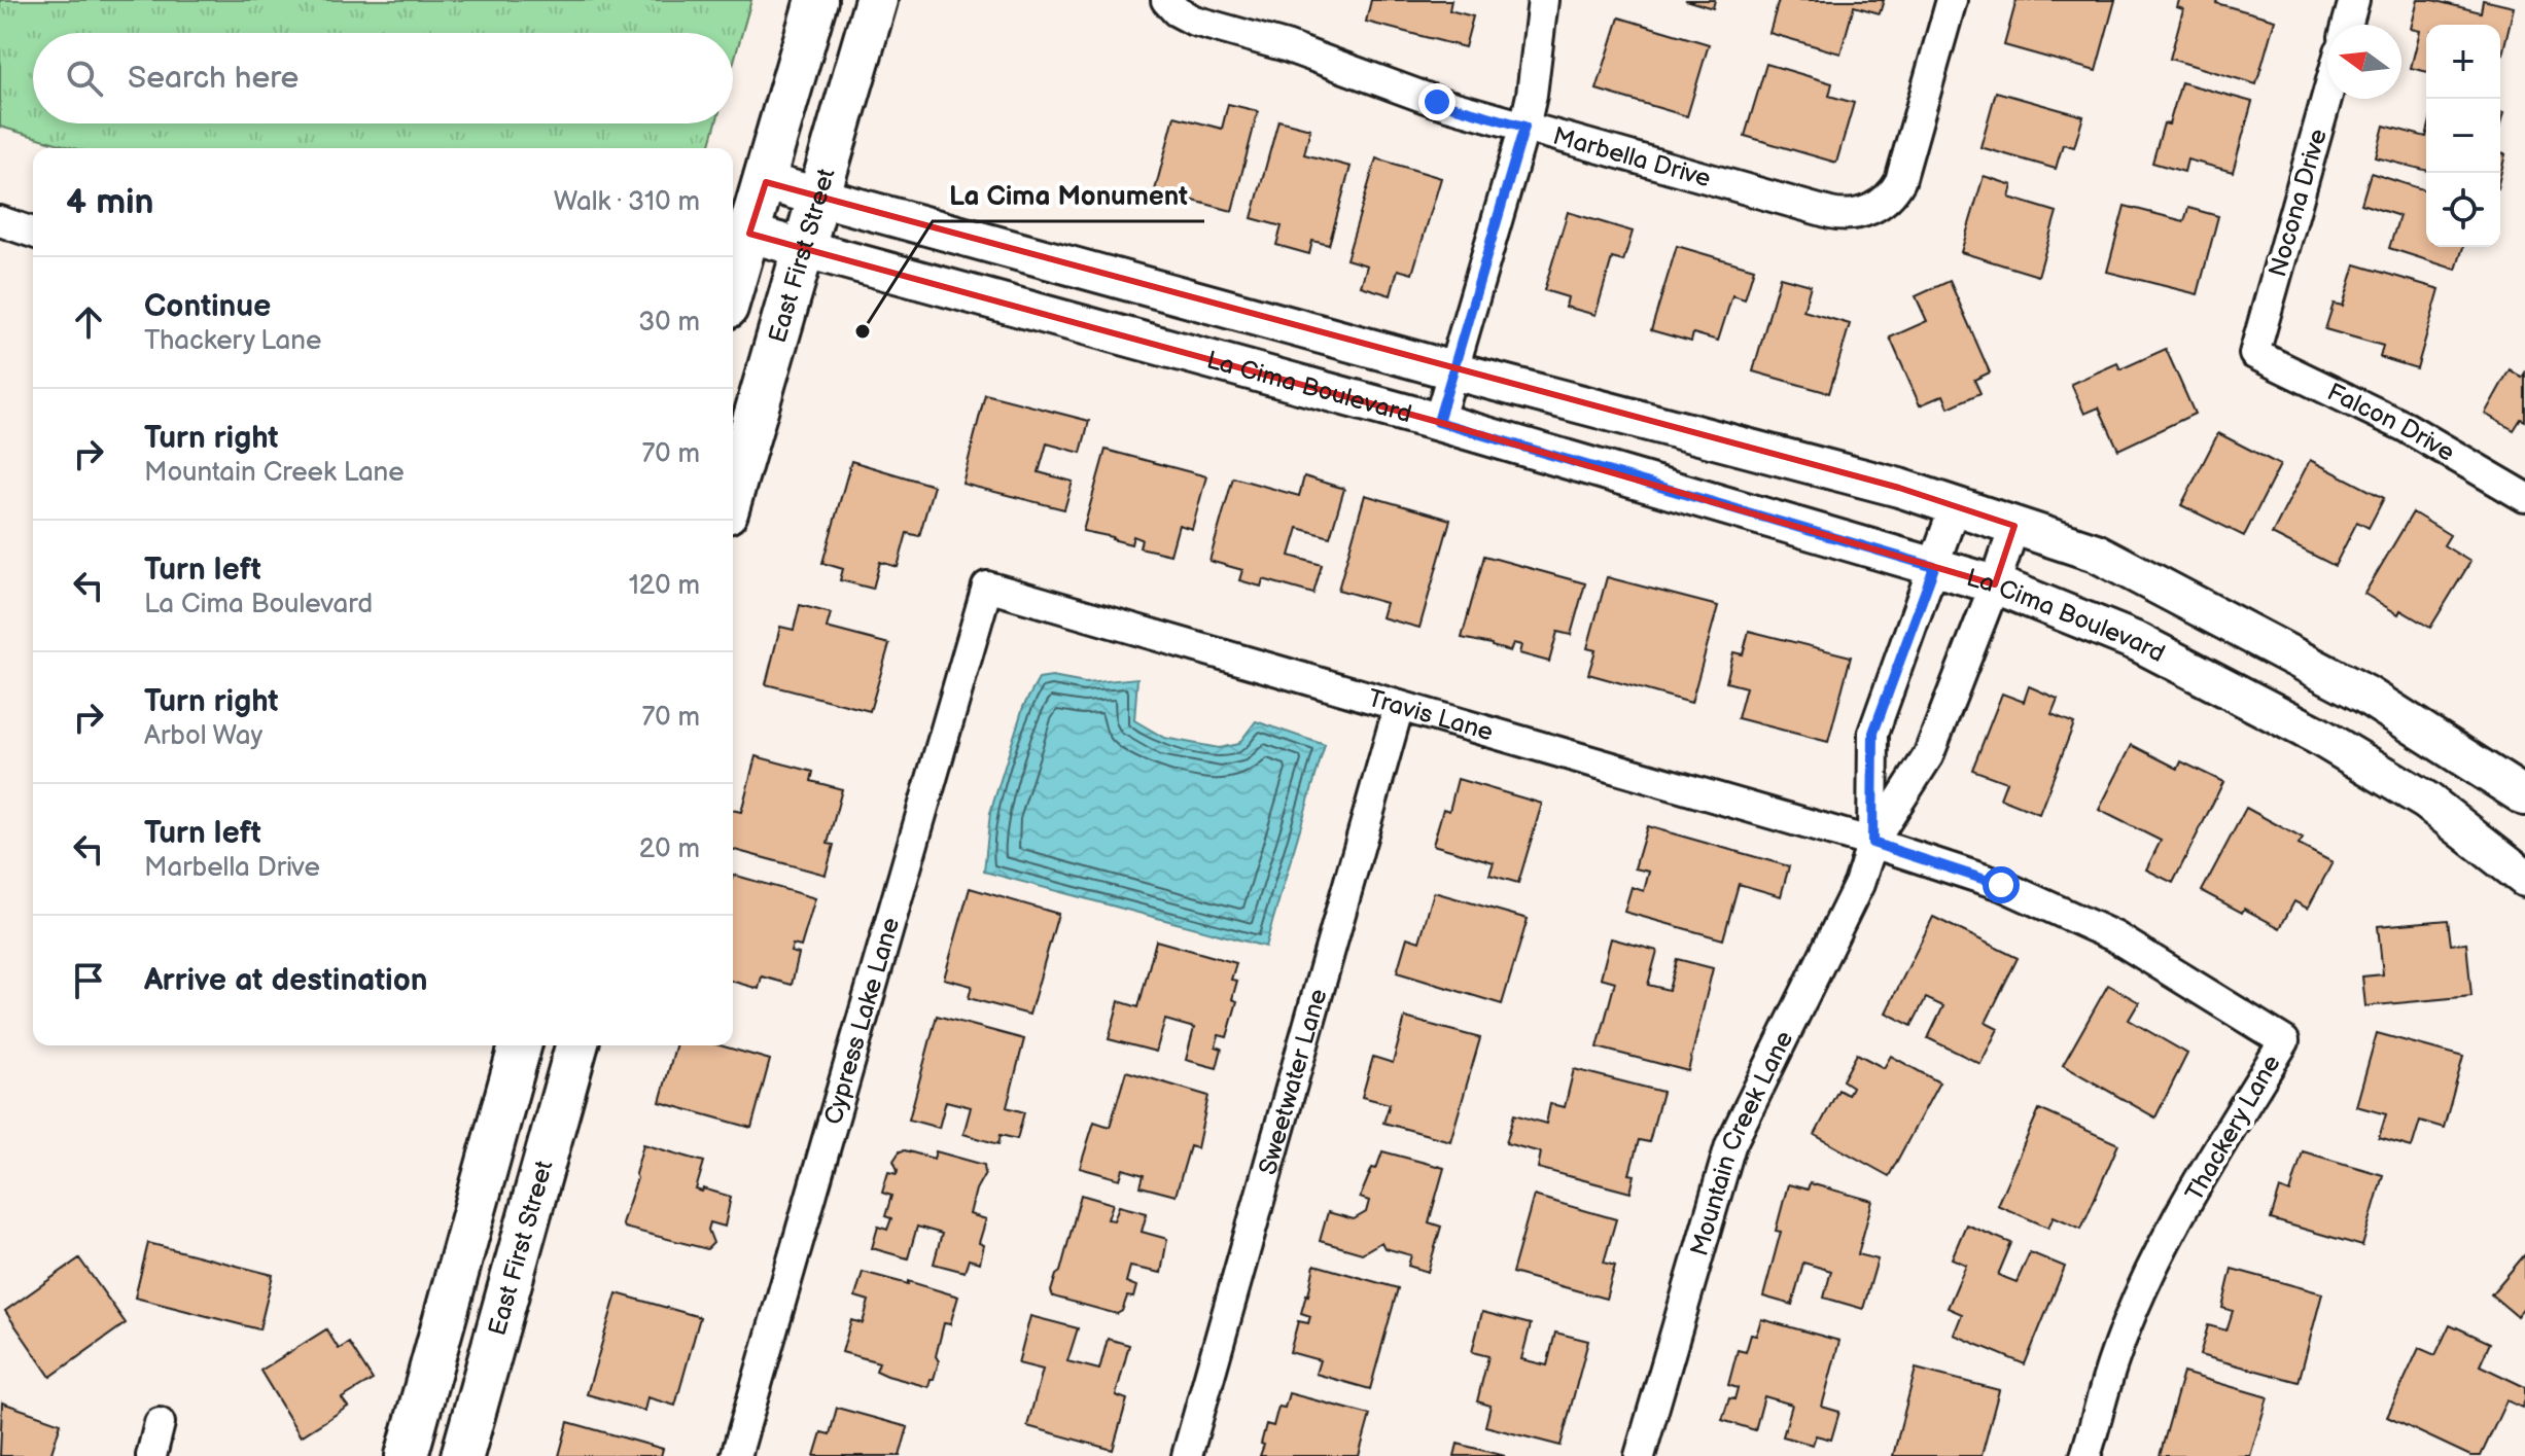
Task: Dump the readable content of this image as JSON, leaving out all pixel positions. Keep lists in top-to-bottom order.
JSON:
{
  "streets": {
    "main road": ["East First Street"],
    "street": [
      "Marbella Drive",
      "Nocona Drive",
      "La Cima Boulevard",
      "Falcon Drive",
      "Travis Lane",
      "Cypress Lake Lane",
      "Sweetwater Lane",
      "Thackery Lane",
      "Mountain Creek Lane"
    ]
  },
  "crossings": [
    ["Nocona Drive", "Falcon Drive"],
    ["East First Street", "La Cima Boulevard"],
    ["La Cima Boulevard", "Mountain Creek Lane"],
    ["Travis Lane", "Cypress Lake Lane"],
    ["Travis Lane", "Sweetwater Lane"],
    ["Travis Lane", "Thackery Lane"],
    ["Travis Lane", "Mountain Creek Lane"],
    ["Thackery Lane", "Mountain Creek Lane"]
  ],
  "places": ["La Cima Monument"],
  "north": "left",
  "page": {
    "map_buttons": ["+", "−"],
    "search": "Search here",
    "heading": ["4 min", "Walk · 310 m"],
    "list": [
      ["Continue", "Thackery Lane", "30 m"],
      ["Turn right", "Mountain Creek Lane", "70 m"],
      ["Turn left", "La Cima Boulevard", "120 m"],
      ["Turn right", "Arbol Way", "70 m"],
      ["Turn left", "Marbella Drive", "20 m"],
      "Arrive at destination"
    ]
  }
}
